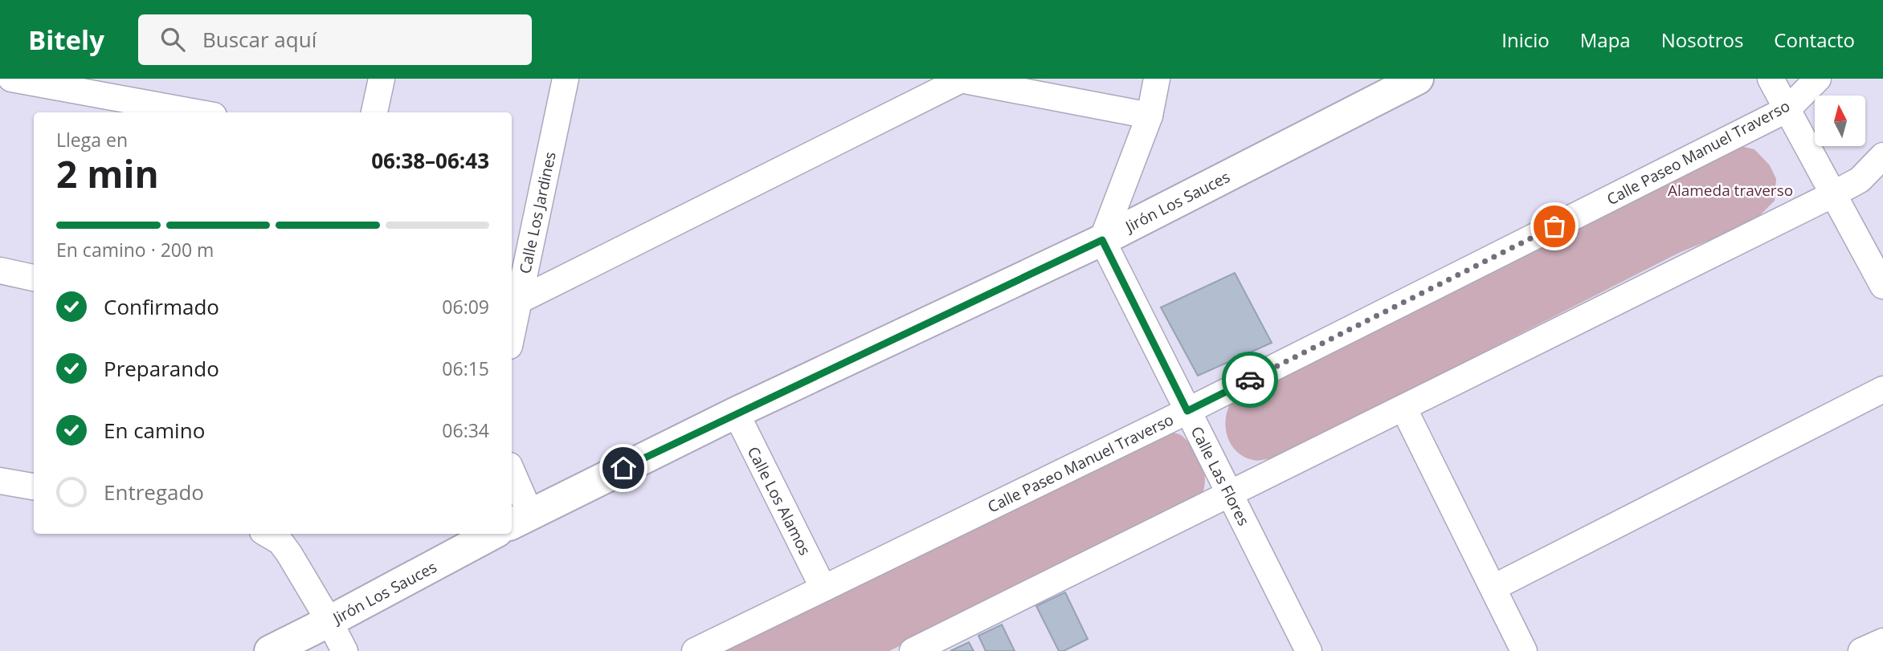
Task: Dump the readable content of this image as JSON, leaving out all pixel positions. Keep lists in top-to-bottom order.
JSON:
{
  "streets": {
    "street": [
      "Calle Paseo Manuel Traverso",
      "Jirón Los Sauces",
      "Calle Los Jardines",
      "Calle Las Flores",
      "Calle Los Alamos"
    ]
  },
  "crossings": [
    ["Calle Paseo Manuel Traverso", "Calle Las Flores"],
    ["Calle Paseo Manuel Traverso", "Calle Los Alamos"],
    ["Jirón Los Sauces", "Calle Las Flores"],
    ["Jirón Los Sauces", "Calle Los Alamos"]
  ],
  "parks": ["Alameda traverso"],
  "north": "top",
  "page": {
    "header": "Bitely",
    "search": "Buscar aquí",
    "nav": [
      "Inicio",
      "Mapa",
      "Nosotros",
      "Contacto"
    ],
    "heading": ["2 min", "Llega en", "06:38–06:43"],
    "bar": "En camino · 200 m",
    "list": [
      ["Confirmado", "06:09"],
      ["Preparando", "06:15"],
      ["En camino", "06:34"],
      "Entregado"
    ]
  }
}
